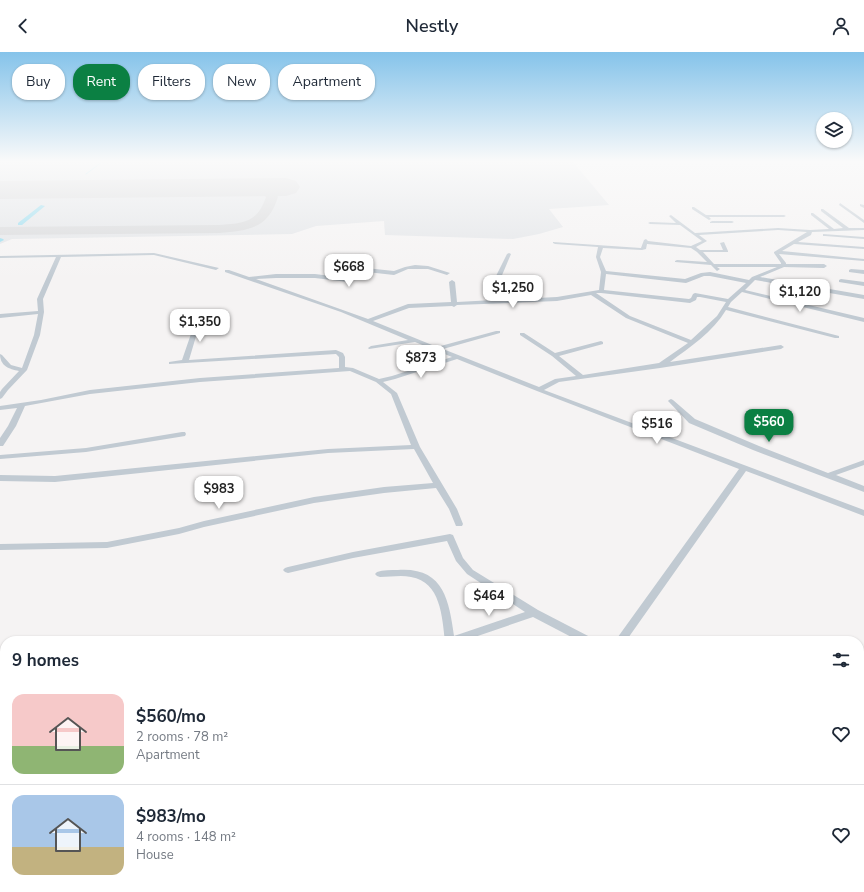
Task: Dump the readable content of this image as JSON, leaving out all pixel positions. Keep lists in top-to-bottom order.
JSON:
{
  "page": {
    "header": "Nestly",
    "chip": [
      "Buy",
      "Rent",
      "Filters",
      "New",
      "Apartment"
    ],
    "price": [
      "$668",
      "$1,250",
      "$1,120",
      "$1,350",
      "$873",
      "$560",
      "$516",
      "$983",
      "$464"
    ],
    "heading": "9 homes",
    "list": [
      {
        "name": "$560/mo",
        "note": "2 rooms · 78 m² · Apartment"
      },
      {
        "name": "$983/mo",
        "note": "4 rooms · 148 m² · House"
      }
    ]
  }
}
